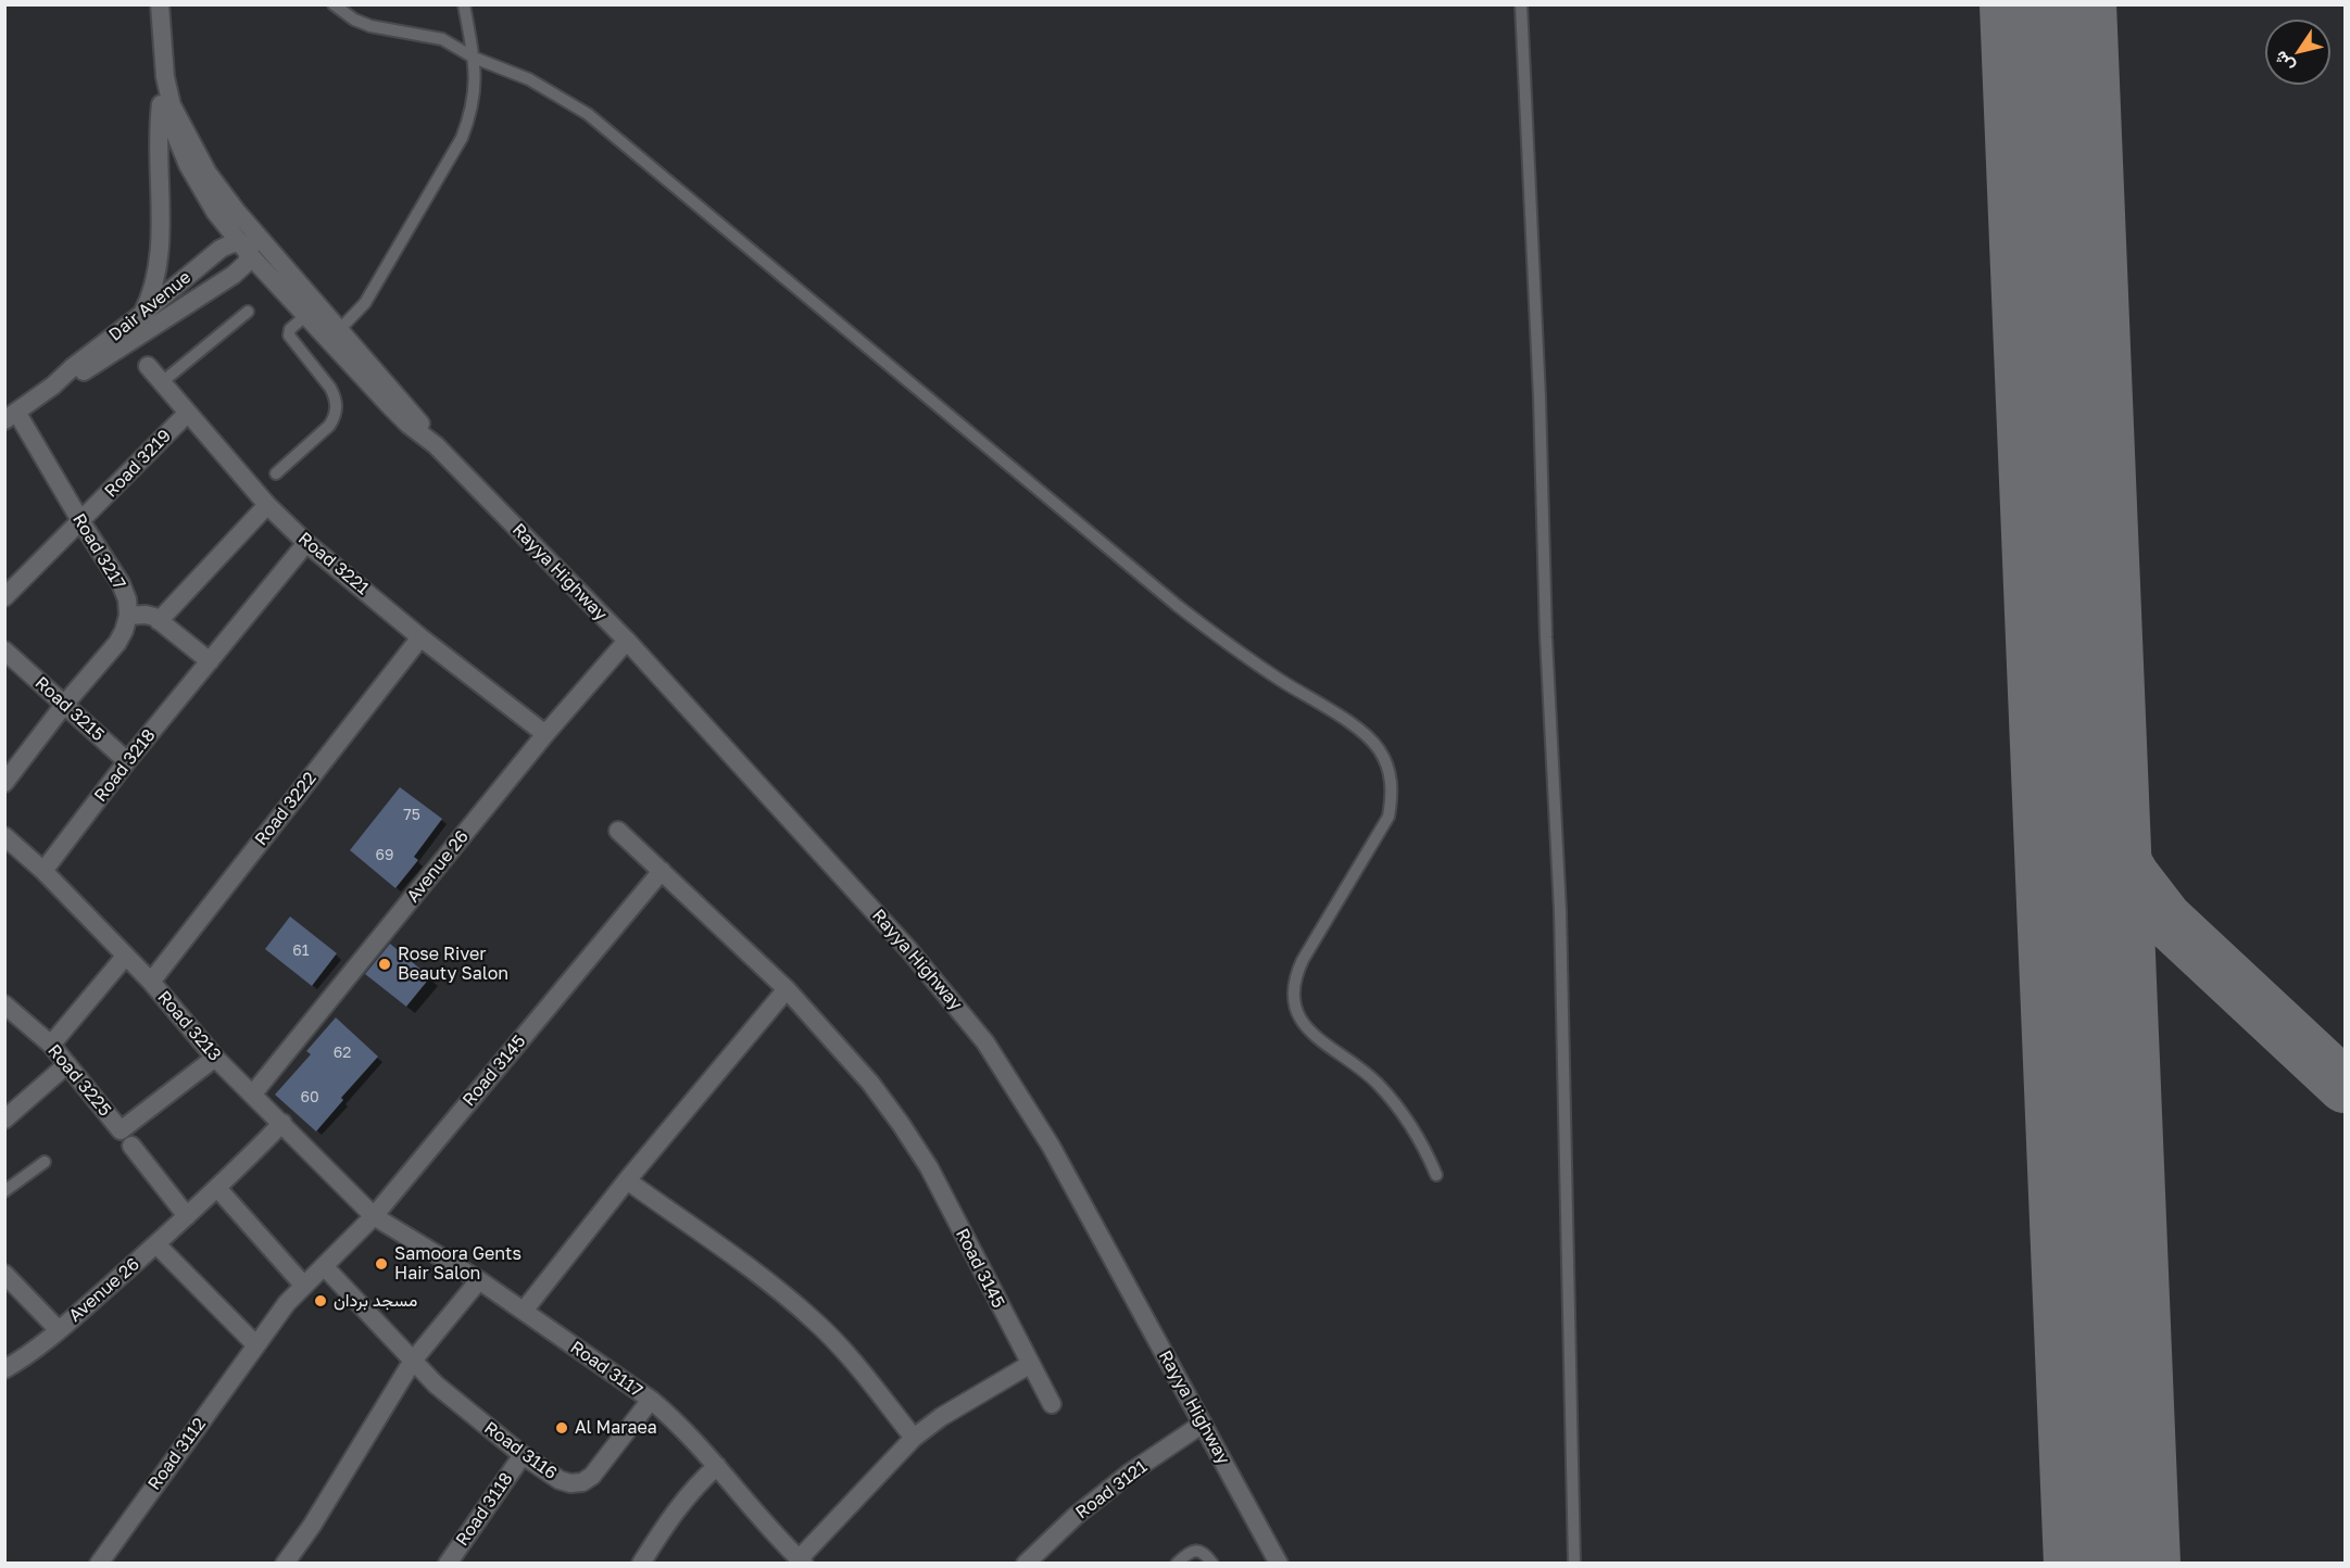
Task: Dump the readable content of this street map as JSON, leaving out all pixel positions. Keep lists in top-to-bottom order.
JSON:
{
  "streets": {
    "street": [
      "Dair Avenue",
      "Road 3219",
      "Road 3217",
      "Road 3221",
      "Rayya Highway",
      "Road 3215",
      "Road 3218",
      "Road 3222",
      "Avenue 26",
      "Road 3213",
      "Road 3145",
      "Road 3225",
      "Road 3117",
      "Road 3116",
      "Road 3112",
      "Road 3121",
      "Road 3118"
    ]
  },
  "crossings": [
    ["Dair Avenue", "Road 3217"],
    ["Dair Avenue", "Rayya Highway"],
    ["Road 3219", "Road 3217"],
    ["Road 3219", "Road 3221"],
    ["Road 3221", "Road 3218"],
    ["Road 3221", "Road 3222"],
    ["Road 3221", "Avenue 26"],
    ["Rayya Highway", "Avenue 26"],
    ["Rayya Highway", "Road 3121"],
    ["Road 3215", "Road 3218"],
    ["Road 3218", "Road 3213"],
    ["Road 3222", "Road 3213"],
    ["Avenue 26", "Road 3213"],
    ["Road 3213", "Road 3145"],
    ["Road 3213", "Road 3225"],
    ["Road 3213", "Road 3117"],
    ["Road 3145", "Road 3117"],
    ["Road 3145", "Road 3116"],
    ["Road 3145", "Road 3112"],
    ["Road 3117", "Road 3116"],
    ["Road 3116", "Road 3112"],
    ["Road 3116", "Road 3118"]
  ],
  "places": [
    "Rose River Beauty Salon",
    "Samoora Gents Hair Salon",
    "مسجد بردان",
    "Al Maraea"
  ],
  "house_numbers": [
    "75",
    "69",
    "61",
    "62",
    "60"
  ],
  "north": "bottom left"
}
